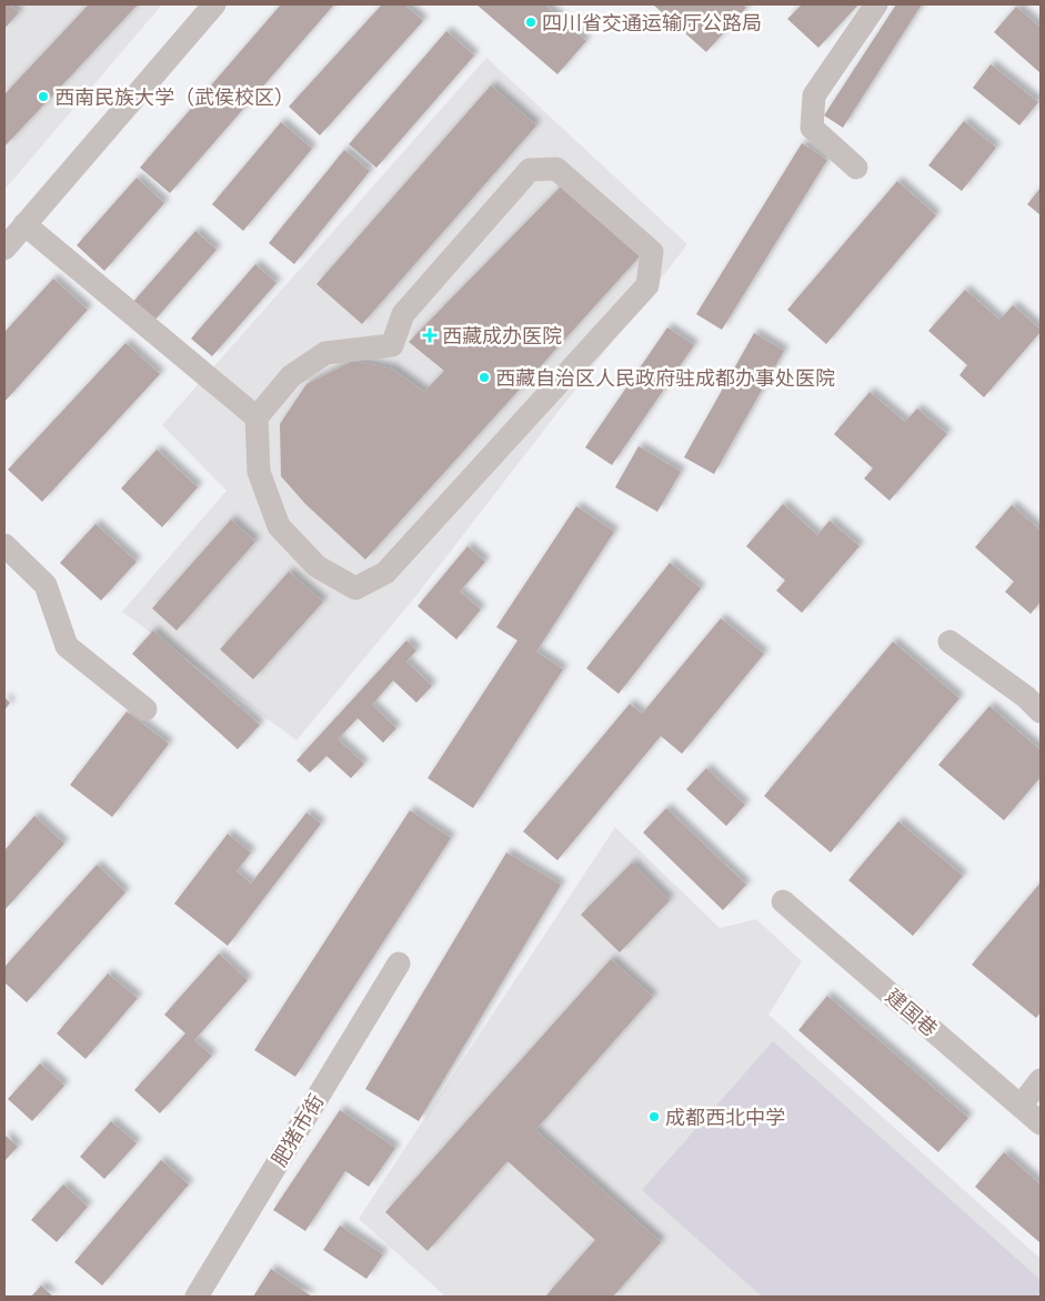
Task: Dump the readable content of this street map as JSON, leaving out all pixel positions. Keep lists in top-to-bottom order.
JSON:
{
  "streets": {
    "street": ["建国巷", "肥猪市街"]
  },
  "places": {
    "other": [
      "四川省交通运输厅公路局",
      "西南民族大学（武侯校区）",
      "西藏自治区人民政府驻成都办事处医院",
      "成都西北中学"
    ],
    "health": ["西藏成办医院"]
  }
}
